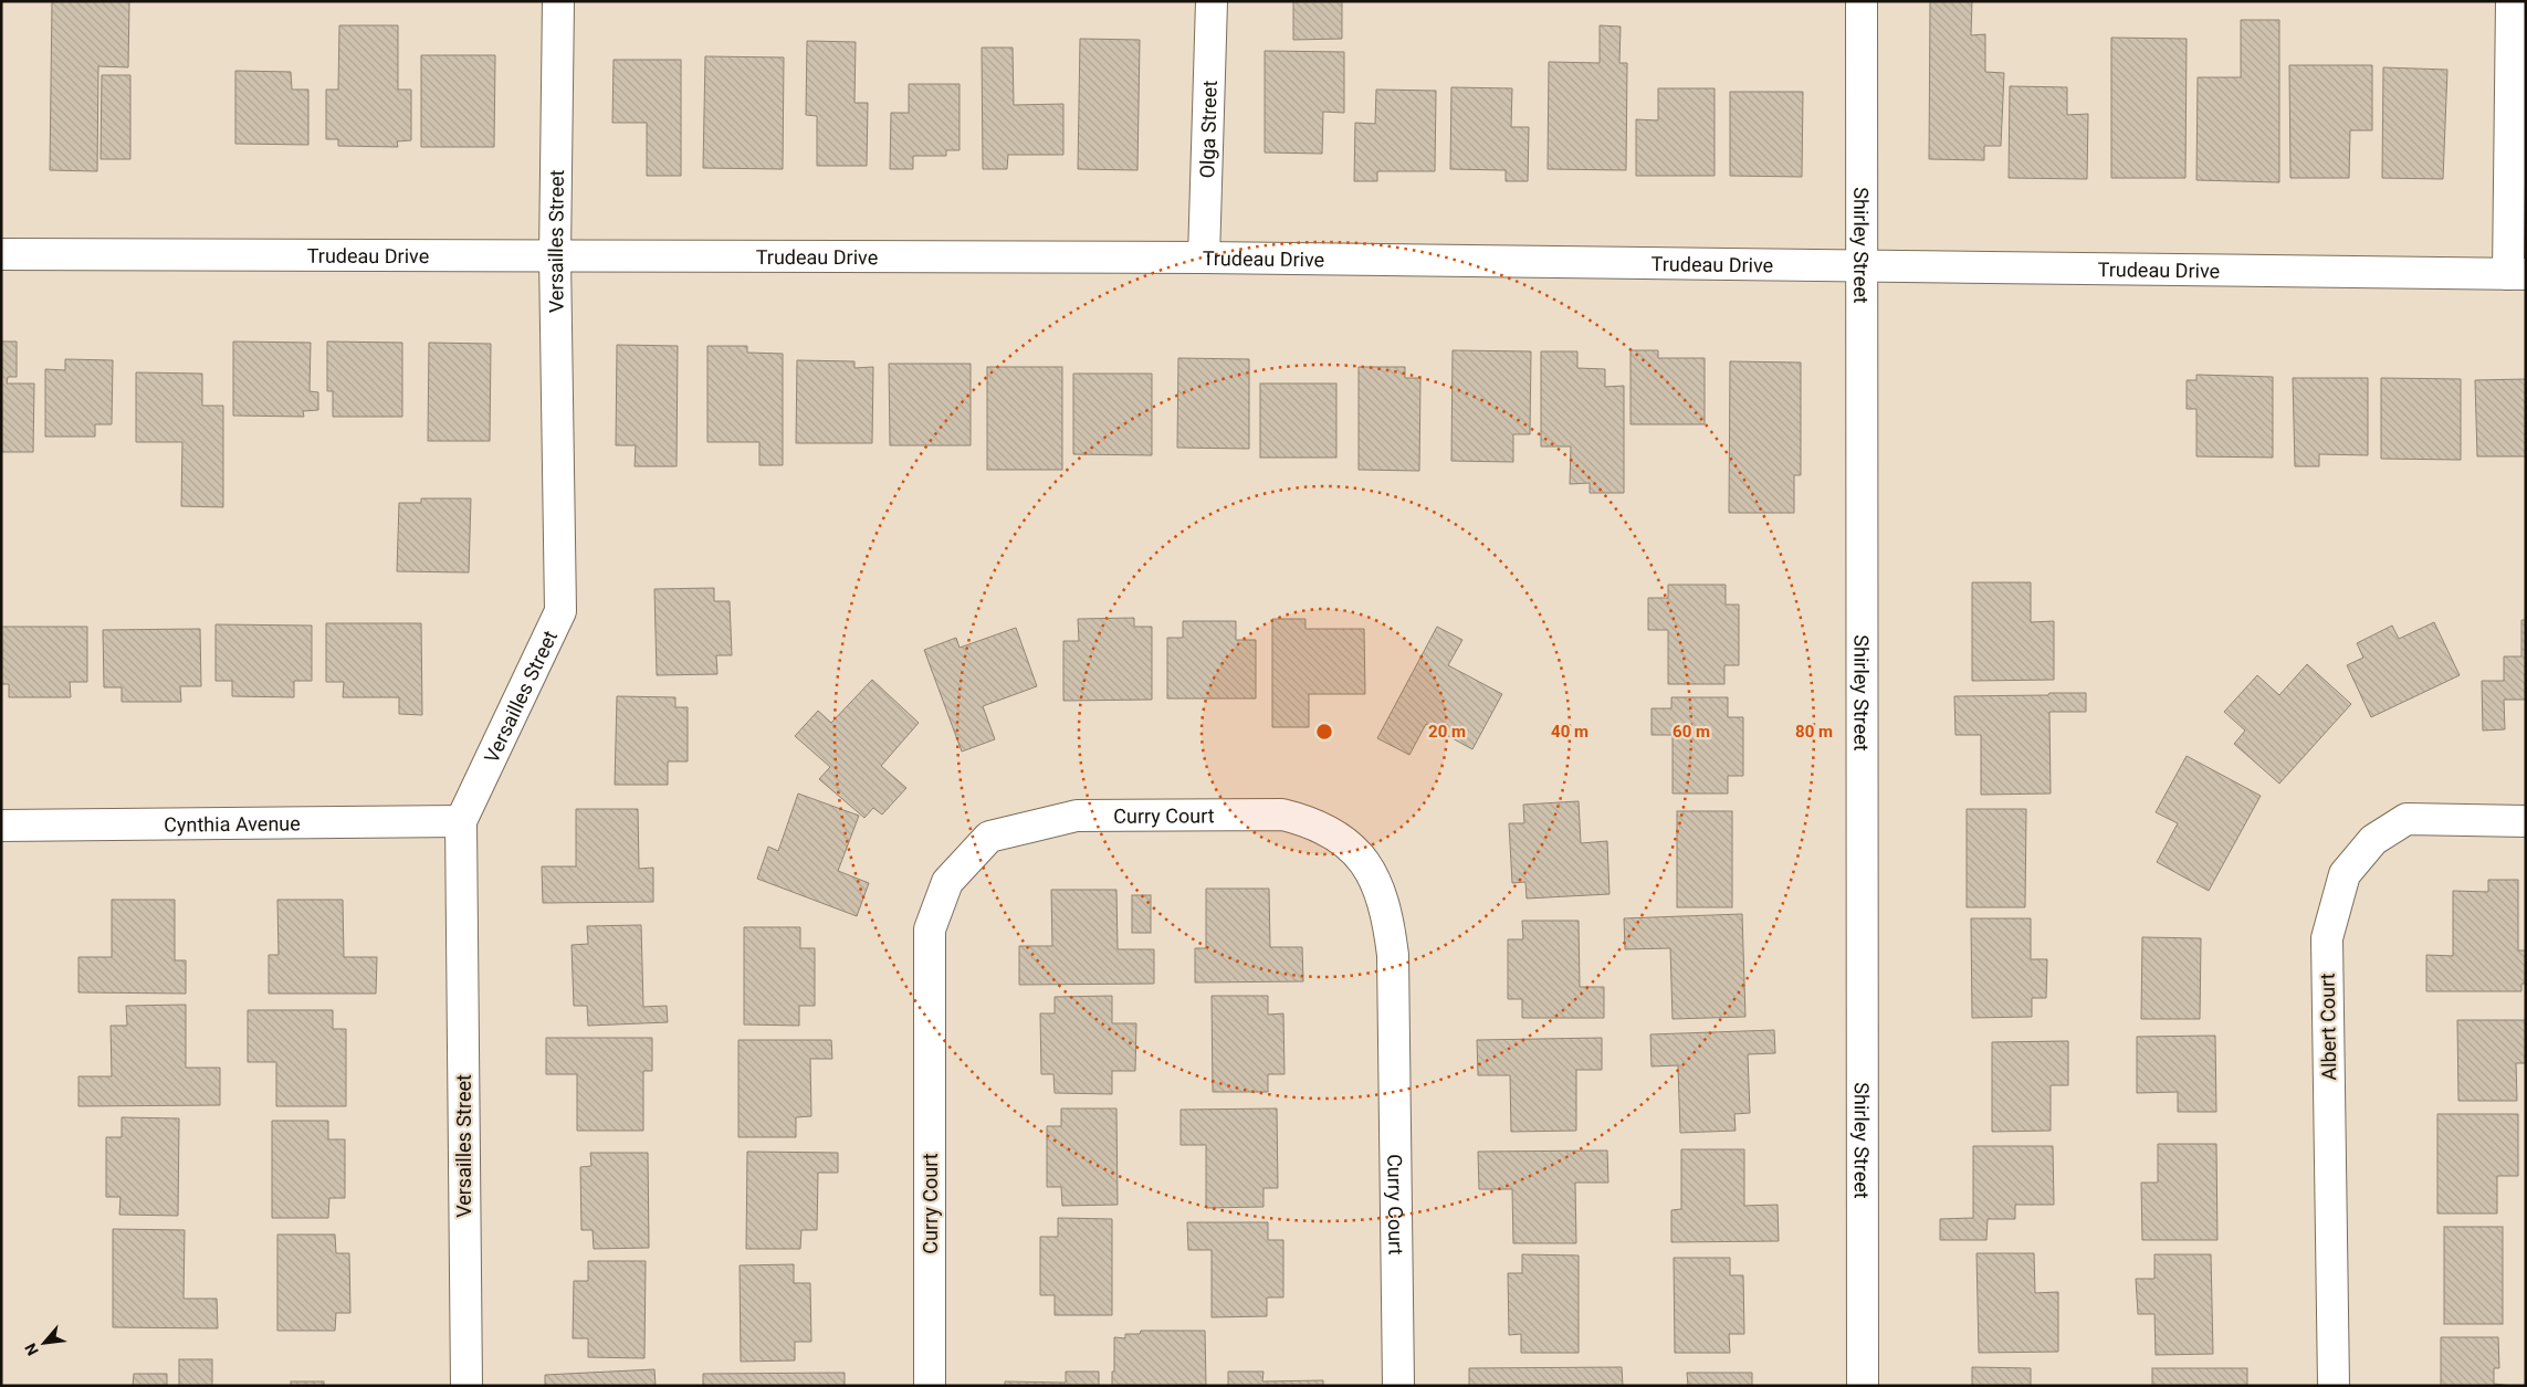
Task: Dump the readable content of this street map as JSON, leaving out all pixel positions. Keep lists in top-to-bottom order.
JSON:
{
  "streets": {
    "street": [
      "Olga Street",
      "Versailles Street",
      "Shirley Street",
      "Trudeau Drive",
      "Curry Court",
      "Cynthia Avenue",
      "Albert Court"
    ]
  },
  "crossings": [
    ["Olga Street", "Trudeau Drive"],
    ["Versailles Street", "Trudeau Drive"],
    ["Versailles Street", "Cynthia Avenue"],
    ["Shirley Street", "Trudeau Drive"]
  ],
  "north": "bottom left",
  "rings": [
    "20 m",
    "40 m",
    "60 m",
    "80 m"
  ]
}
